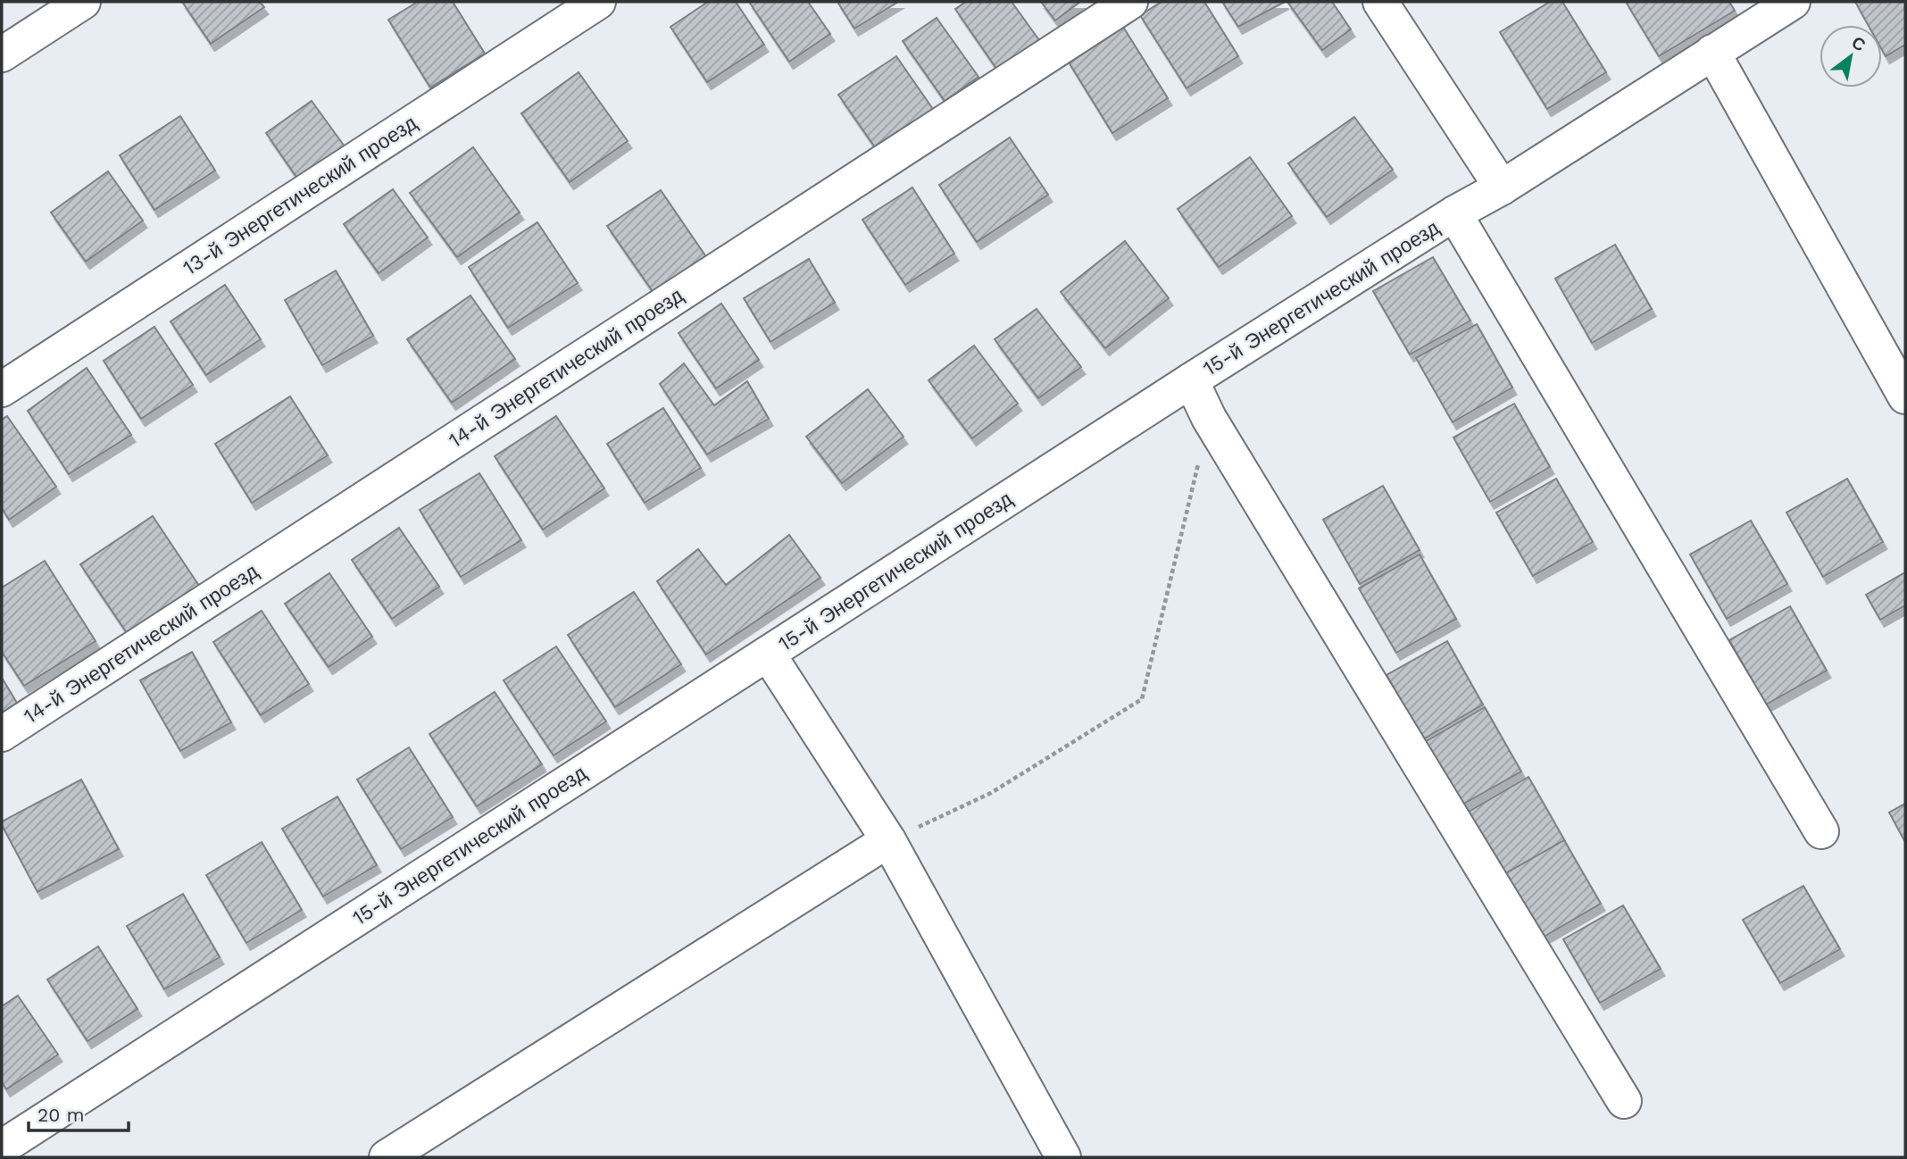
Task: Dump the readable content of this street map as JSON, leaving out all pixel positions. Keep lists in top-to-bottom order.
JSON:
{
  "streets": {
    "street": ["13-й Энергетический проезд", "15-й Энергетический проезд", "14-й Энергетический проезд"]
  },
  "scale_bar": "20 m",
  "north": "top right"
}
